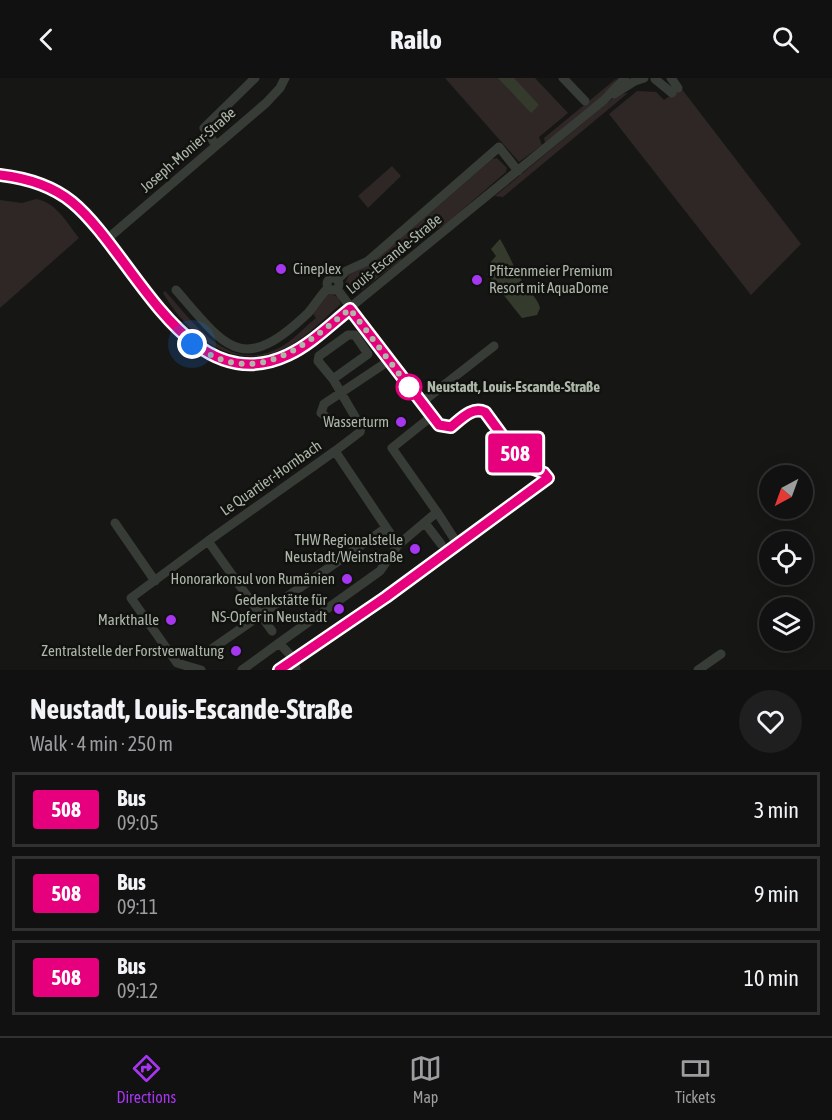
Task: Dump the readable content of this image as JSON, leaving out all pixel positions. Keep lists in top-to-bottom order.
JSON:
{
  "streets": {
    "street": ["Joseph-Monier-Straße", "Louis-Escande-Straße", "Le Quartier-Hornbach"]
  },
  "crossings": [
    ["Joseph-Monier-Straße", "Louis-Escande-Straße"]
  ],
  "places": [
    "Cineplex",
    "Pfitzenmeier Premium Resort mit AquaDome",
    "Neustadt, Louis-Escande-Straße",
    "Wasserturm",
    "THW Regionalstelle Neustadt/Weinstraße",
    "Honorarkonsul von Rumänien",
    "Gedenkstätte für NS-Opfer in Neustadt",
    "Markthalle",
    "Zentralstelle der Forstverwaltung"
  ],
  "lines": ["bus line 508"],
  "north": "bottom left",
  "page": {
    "header": "Railo",
    "on_map": "508",
    "heading": ["Neustadt, Louis-Escande-Straße", "Walk · 4 min · 250 m"],
    "list": [
      {
        "mark": "508",
        "name": "Bus",
        "note": "09:05",
        "value": "3 min"
      },
      {
        "mark": "508",
        "name": "Bus",
        "note": "09:11",
        "value": "9 min"
      },
      {
        "mark": "508",
        "name": "Bus",
        "note": "09:12",
        "value": "10 min"
      }
    ],
    "tabs": ["Directions", "Map", "Tickets"]
  }
}
